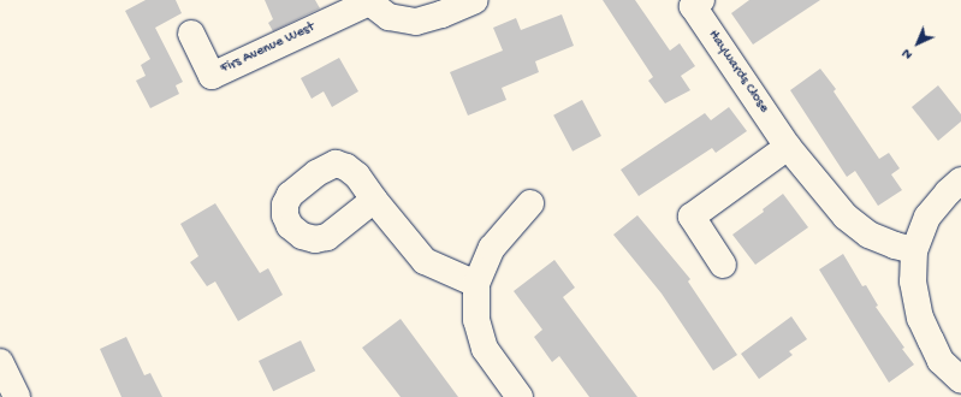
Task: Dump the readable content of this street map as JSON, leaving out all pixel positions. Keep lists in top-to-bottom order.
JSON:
{
  "streets": {
    "street": ["Firs Avenue West", "Haywards Close"]
  },
  "north": "bottom left"
}
